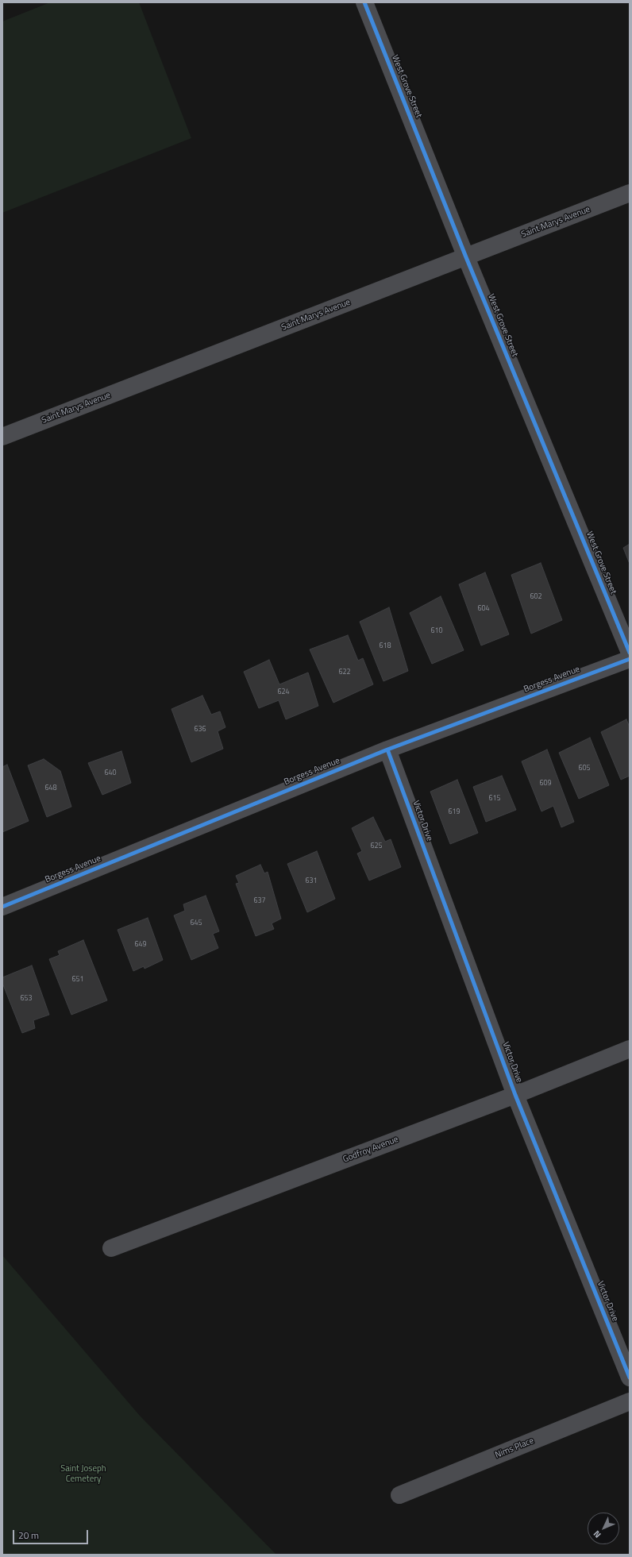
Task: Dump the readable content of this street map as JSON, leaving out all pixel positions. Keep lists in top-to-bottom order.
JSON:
{
  "streets": {
    "street": [
      "West Grove Street",
      "Saint Marys Avenue",
      "Borgess Avenue",
      "Victor Drive",
      "Godfroy Avenue",
      "Nims Place"
    ]
  },
  "crossings": [
    ["West Grove Street", "Saint Marys Avenue"],
    ["Borgess Avenue", "Victor Drive"],
    ["Victor Drive", "Godfroy Avenue"]
  ],
  "parks": ["Saint Joseph Cemetery"],
  "house_numbers": [
    "602",
    "604",
    "610",
    "618",
    "622",
    "624",
    "636",
    "605",
    "640",
    "609",
    "648",
    "615",
    "619",
    "625",
    "631",
    "637",
    "645",
    "649",
    "651",
    "653"
  ],
  "scale_bar": "20 m",
  "north": "bottom left"
}
